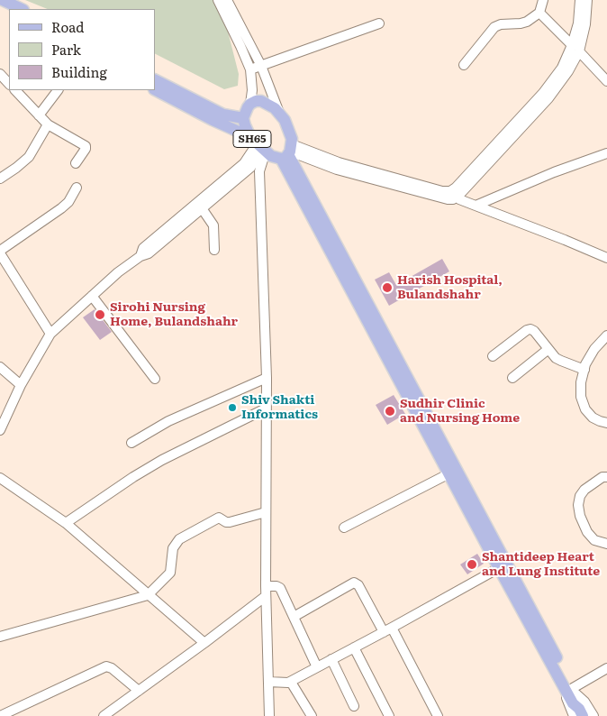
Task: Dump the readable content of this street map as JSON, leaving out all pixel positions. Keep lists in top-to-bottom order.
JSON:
{
  "streets": {
    "main road": ["SH65"]
  },
  "places": [
    "Harish Hospital, Bulandshahr",
    "Sirohi Nursing Home, Bulandshahr",
    "Shiv Shakti Informatics",
    "Sudhir Clinic and Nursing Home",
    "Shantideep Heart and Lung Institute"
  ],
  "legend": ["Road", "Park", "Building"]
}
